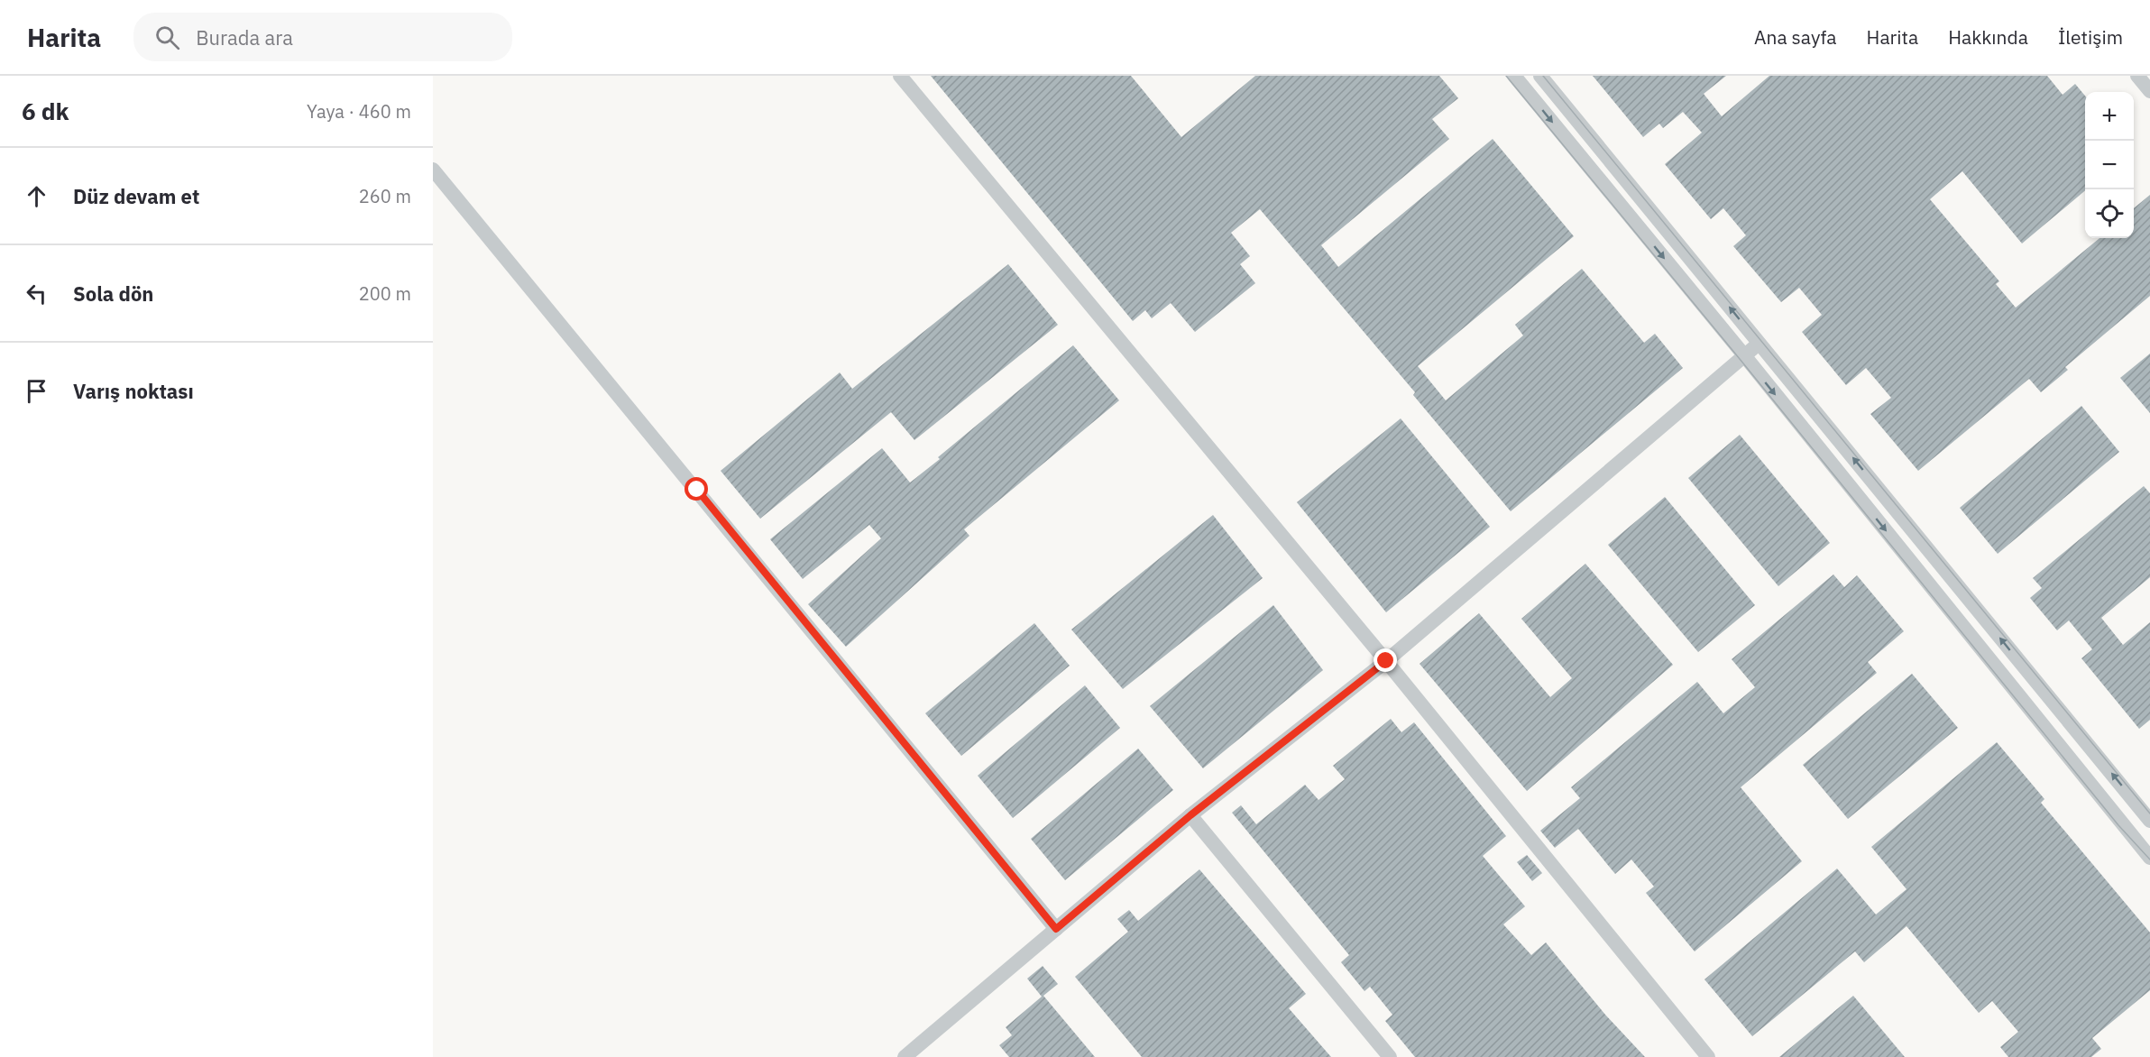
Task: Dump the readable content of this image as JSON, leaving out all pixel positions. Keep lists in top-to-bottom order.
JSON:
{
  "page": {
    "header": "Harita",
    "search": "Burada ara",
    "nav": [
      "Ana sayfa",
      "Harita",
      "Hakkında",
      "İletişim"
    ],
    "heading": ["6 dk", "Yaya · 460 m"],
    "map_buttons": ["+", "−"],
    "list": [
      ["Düz devam et", "260 m"],
      ["Sola dön", "200 m"],
      "Varış noktası"
    ]
  }
}
